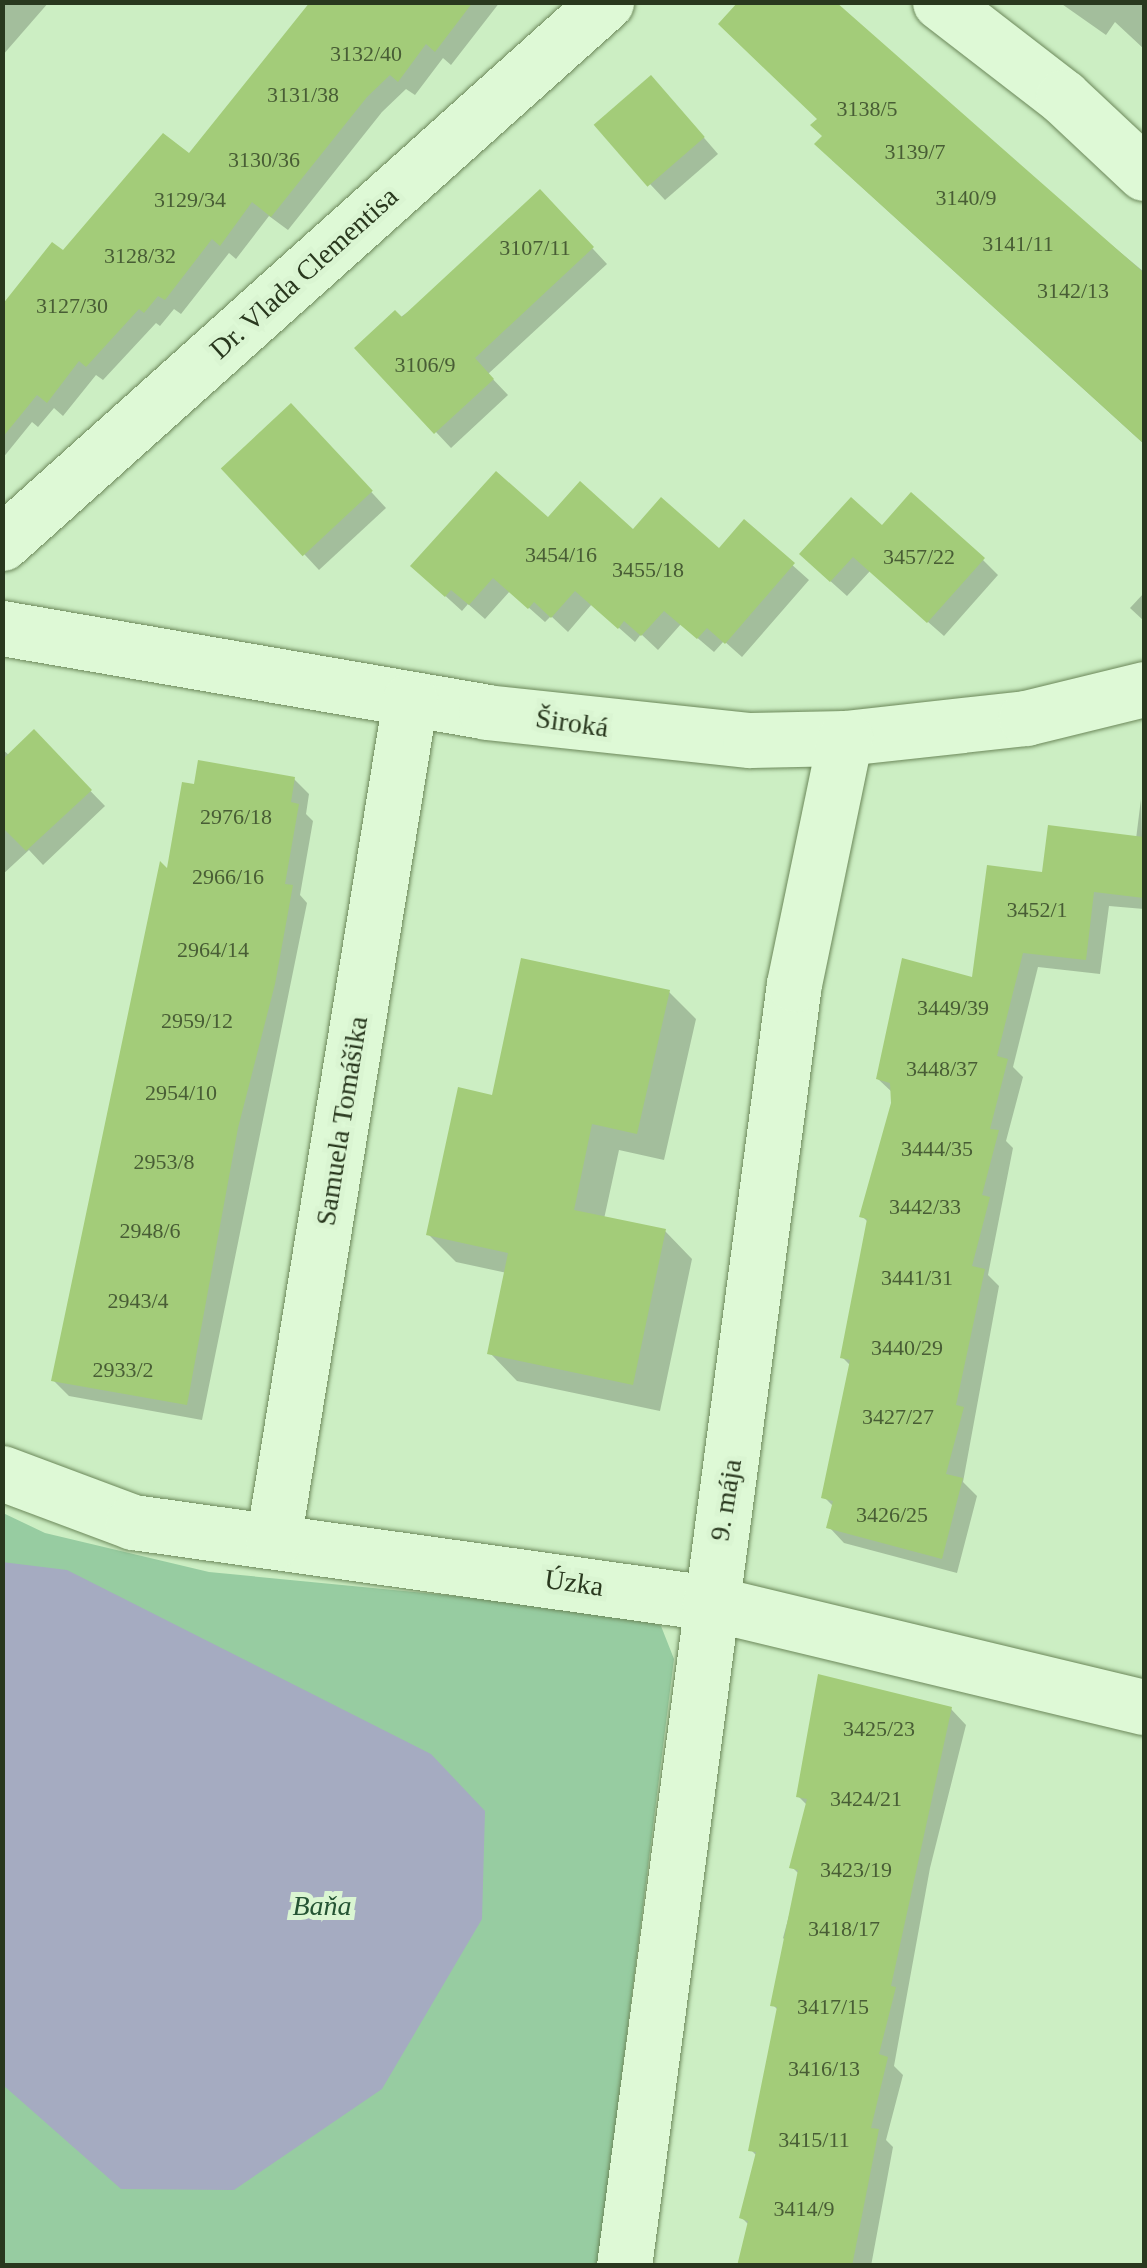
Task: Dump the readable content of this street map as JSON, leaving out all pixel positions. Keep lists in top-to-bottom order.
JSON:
{
  "streets": {
    "street": [
      "Dr. Vlada Clementisa",
      "Široká",
      "Samuela Tomášika",
      "9. mája",
      "Úzka"
    ]
  },
  "crossings": [
    ["Široká", "Samuela Tomášika"],
    ["Široká", "9. mája"],
    ["Samuela Tomášika", "Úzka"],
    ["9. mája", "Úzka"]
  ],
  "parks": ["Baňa"],
  "house_numbers": [
    "3132/40",
    "3131/38",
    "3138/5",
    "3139/7",
    "3130/36",
    "3140/9",
    "3129/34",
    "3141/11",
    "3107/11",
    "3128/32",
    "3142/13",
    "3127/30",
    "3106/9",
    "3454/16",
    "3457/22",
    "3455/18",
    "2976/18",
    "2966/16",
    "3452/1",
    "2964/14",
    "3449/39",
    "2959/12",
    "3448/37",
    "2954/10",
    "3444/35",
    "2953/8",
    "3442/33",
    "2948/6",
    "3441/31",
    "2943/4",
    "3440/29",
    "2933/2",
    "3427/27",
    "3426/25",
    "3425/23",
    "3424/21",
    "3423/19",
    "3418/17",
    "3417/15",
    "3416/13",
    "3415/11",
    "3414/9"
  ]
}
